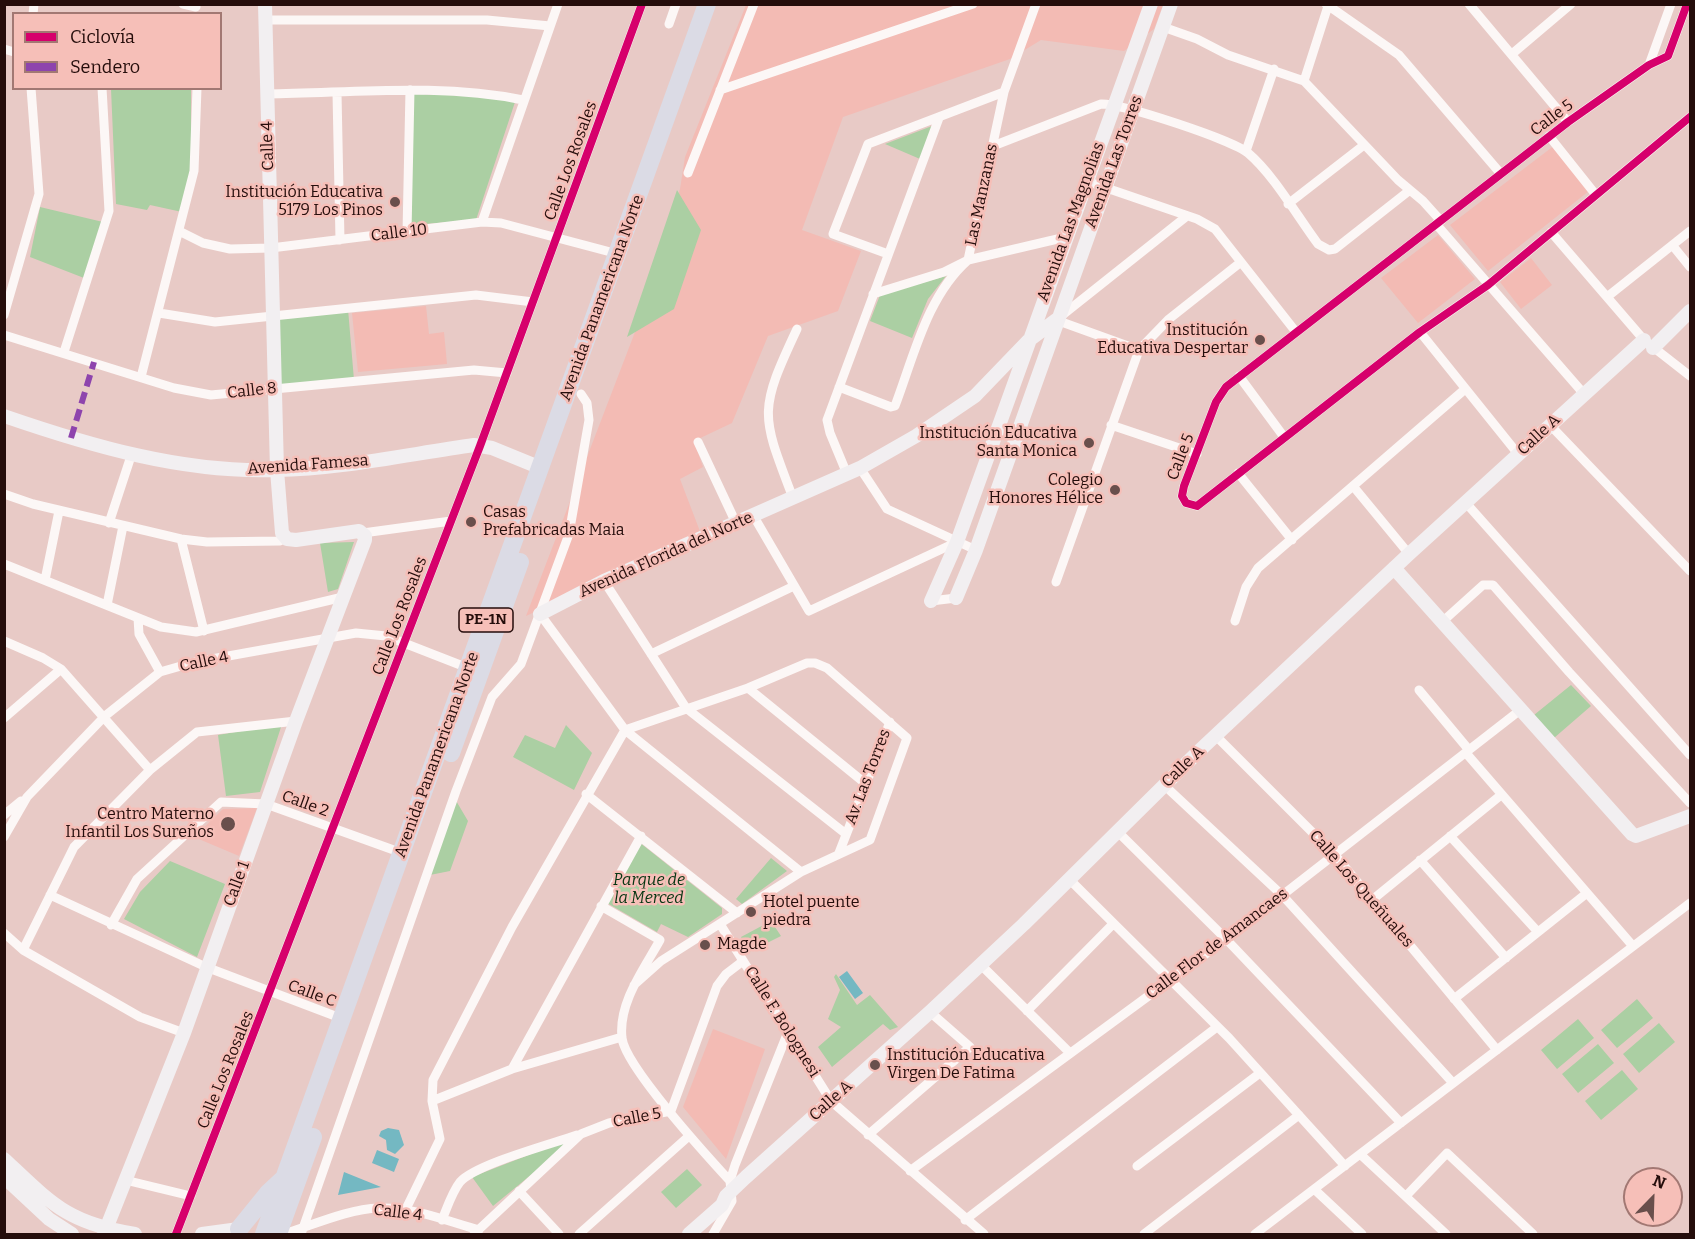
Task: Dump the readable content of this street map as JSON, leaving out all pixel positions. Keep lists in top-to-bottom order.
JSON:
{
  "streets": {
    "highway": ["Avenida Panamericana Norte", "PE-1N"],
    "street": [
      "Calle 5",
      "Calle 4",
      "Calle Los Rosales",
      "Avenida Las Torres",
      "Las Manzanas",
      "Avenida Las Magnolias",
      "Calle 10",
      "Calle 8",
      "Calle A",
      "Avenida Famesa",
      "Avenida Florida del Norte",
      "Av. Las Torres",
      "Calle 2",
      "Calle 1",
      "Calle Los Queñuales",
      "Calle Flor de Amancaes",
      "Calle C",
      "Calle F. Bolognesi"
    ]
  },
  "crossings": [
    ["Calle 5", "Calle 4"],
    ["Calle 5", "Calle F. Bolognesi"],
    ["Calle 4", "Calle Los Rosales"],
    ["Calle 4", "Calle 10"],
    ["Calle 4", "Avenida Panamericana Norte"],
    ["Calle 4", "Calle 8"],
    ["Calle 4", "Avenida Famesa"],
    ["Calle 4", "Calle 1"],
    ["Calle Los Rosales", "Calle 10"],
    ["Calle Los Rosales", "Calle 8"],
    ["Calle Los Rosales", "Avenida Famesa"],
    ["Calle Los Rosales", "Calle 2"],
    ["Calle Los Rosales", "Calle C"],
    ["Avenida Las Torres", "Avenida Las Magnolias"],
    ["Avenida Las Magnolias", "Avenida Florida del Norte"],
    ["Calle 10", "Avenida Panamericana Norte"],
    ["Avenida Panamericana Norte", "Avenida Famesa"],
    ["Avenida Panamericana Norte", "Calle 2"],
    ["Avenida Panamericana Norte", "Calle C"],
    ["Calle A", "Calle Los Queñuales"],
    ["Calle A", "Calle F. Bolognesi"],
    ["Calle 2", "Calle 1"],
    ["Calle 2", "Calle C"],
    ["Calle 1", "Calle C"],
    ["Calle Los Queñuales", "Calle Flor de Amancaes"],
    ["Calle Flor de Amancaes", "Calle F. Bolognesi"]
  ],
  "parks": ["Parque de la Merced"],
  "places": [
    "Institución Educativa 5179 Los Pinos",
    "Institución Educativa Despertar",
    "Institución Educativa Santa Monica",
    "Colegio Honores Hélice",
    "Casas Prefabricadas Maia",
    "Centro Materno Infantil Los Sureños",
    "Hotel puente piedra",
    "Magde",
    "Institución Educativa Virgen De Fatima"
  ],
  "legend": ["Ciclovía", "Sendero"],
  "north": "top right"
}
